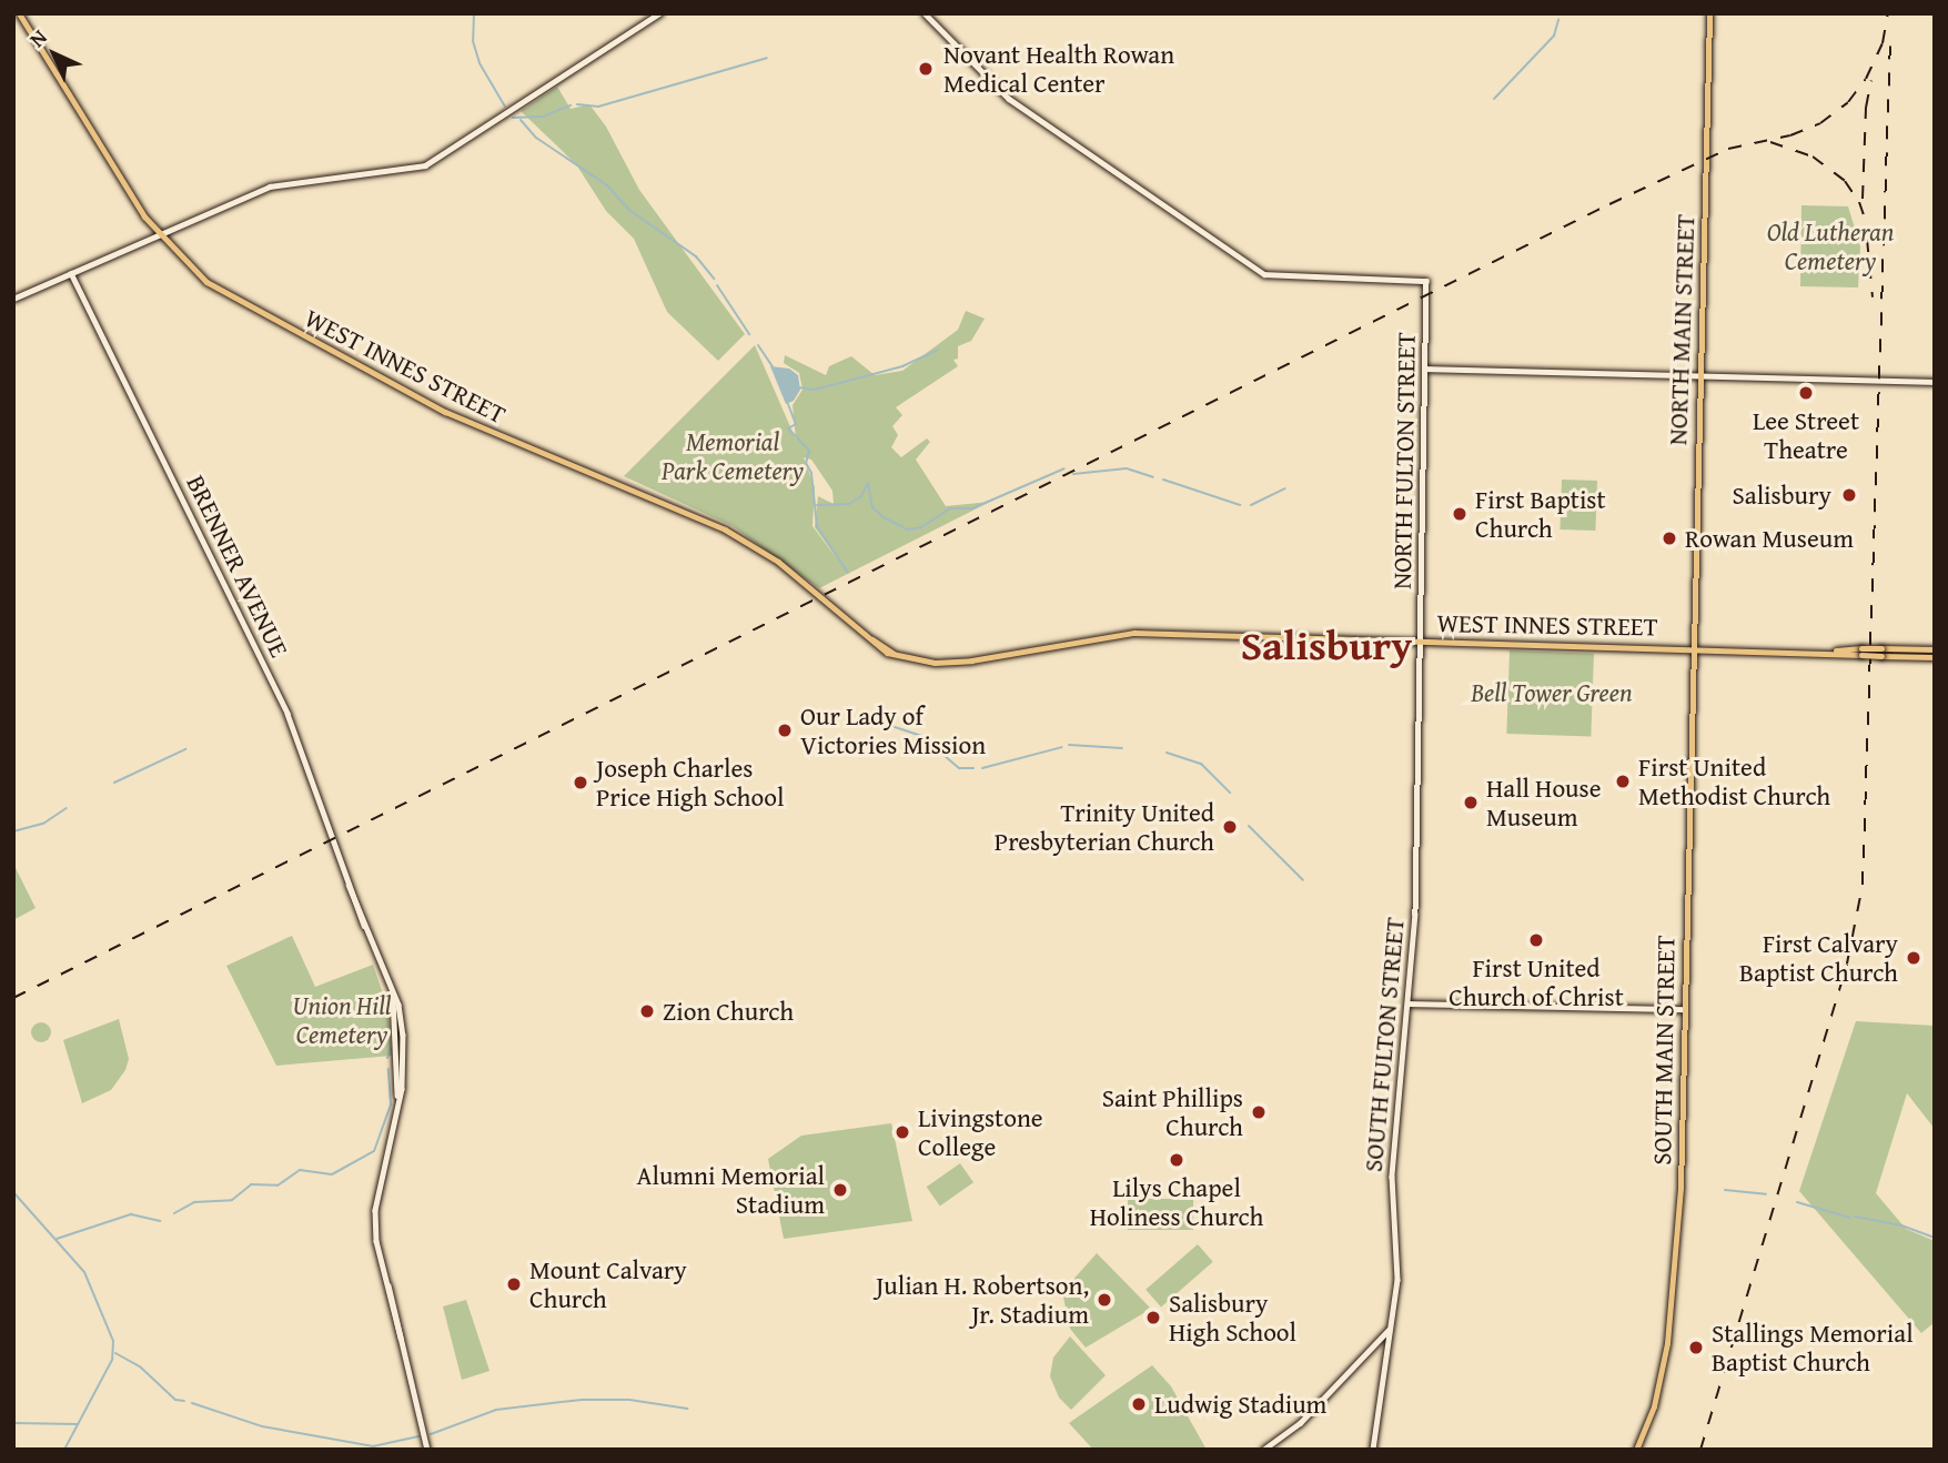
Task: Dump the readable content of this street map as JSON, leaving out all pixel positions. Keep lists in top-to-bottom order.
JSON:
{
  "streets": {
    "main road": ["NORTH MAIN STREET", "WEST INNES STREET", "SOUTH MAIN STREET"],
    "street": ["NORTH FULTON STREET", "BRENNER AVENUE", "SOUTH FULTON STREET"]
  },
  "crossings": [
    ["NORTH MAIN STREET", "WEST INNES STREET"],
    ["NORTH MAIN STREET", "SOUTH MAIN STREET"],
    ["WEST INNES STREET", "NORTH FULTON STREET"],
    ["WEST INNES STREET", "SOUTH FULTON STREET"],
    ["WEST INNES STREET", "SOUTH MAIN STREET"],
    ["NORTH FULTON STREET", "SOUTH FULTON STREET"]
  ],
  "districts": ["Salisbury"],
  "parks": [
    "Old Lutheran Cemetery",
    "Memorial Park Cemetery",
    "Bell Tower Green",
    "Union Hill Cemetery"
  ],
  "places": [
    "Novant Health Rowan Medical Center",
    "Lee Street Theatre",
    "Salisbury",
    "First Baptist Church",
    "Rowan Museum",
    "Our Lady of Victories Mission",
    "First United Methodist Church",
    "Joseph Charles Price High School",
    "Hall House Museum",
    "Trinity United Presbyterian Church",
    "First United Church of Christ",
    "First Calvary Baptist Church",
    "Zion Church",
    "Saint Phillips Church",
    "Livingstone College",
    "Lilys Chapel Holiness Church",
    "Alumni Memorial Stadium",
    "Mount Calvary Church",
    "Julian H. Robertson, Jr. Stadium",
    "Salisbury High School",
    "Stallings Memorial Baptist Church",
    "Ludwig Stadium"
  ],
  "north": "top left"
}
